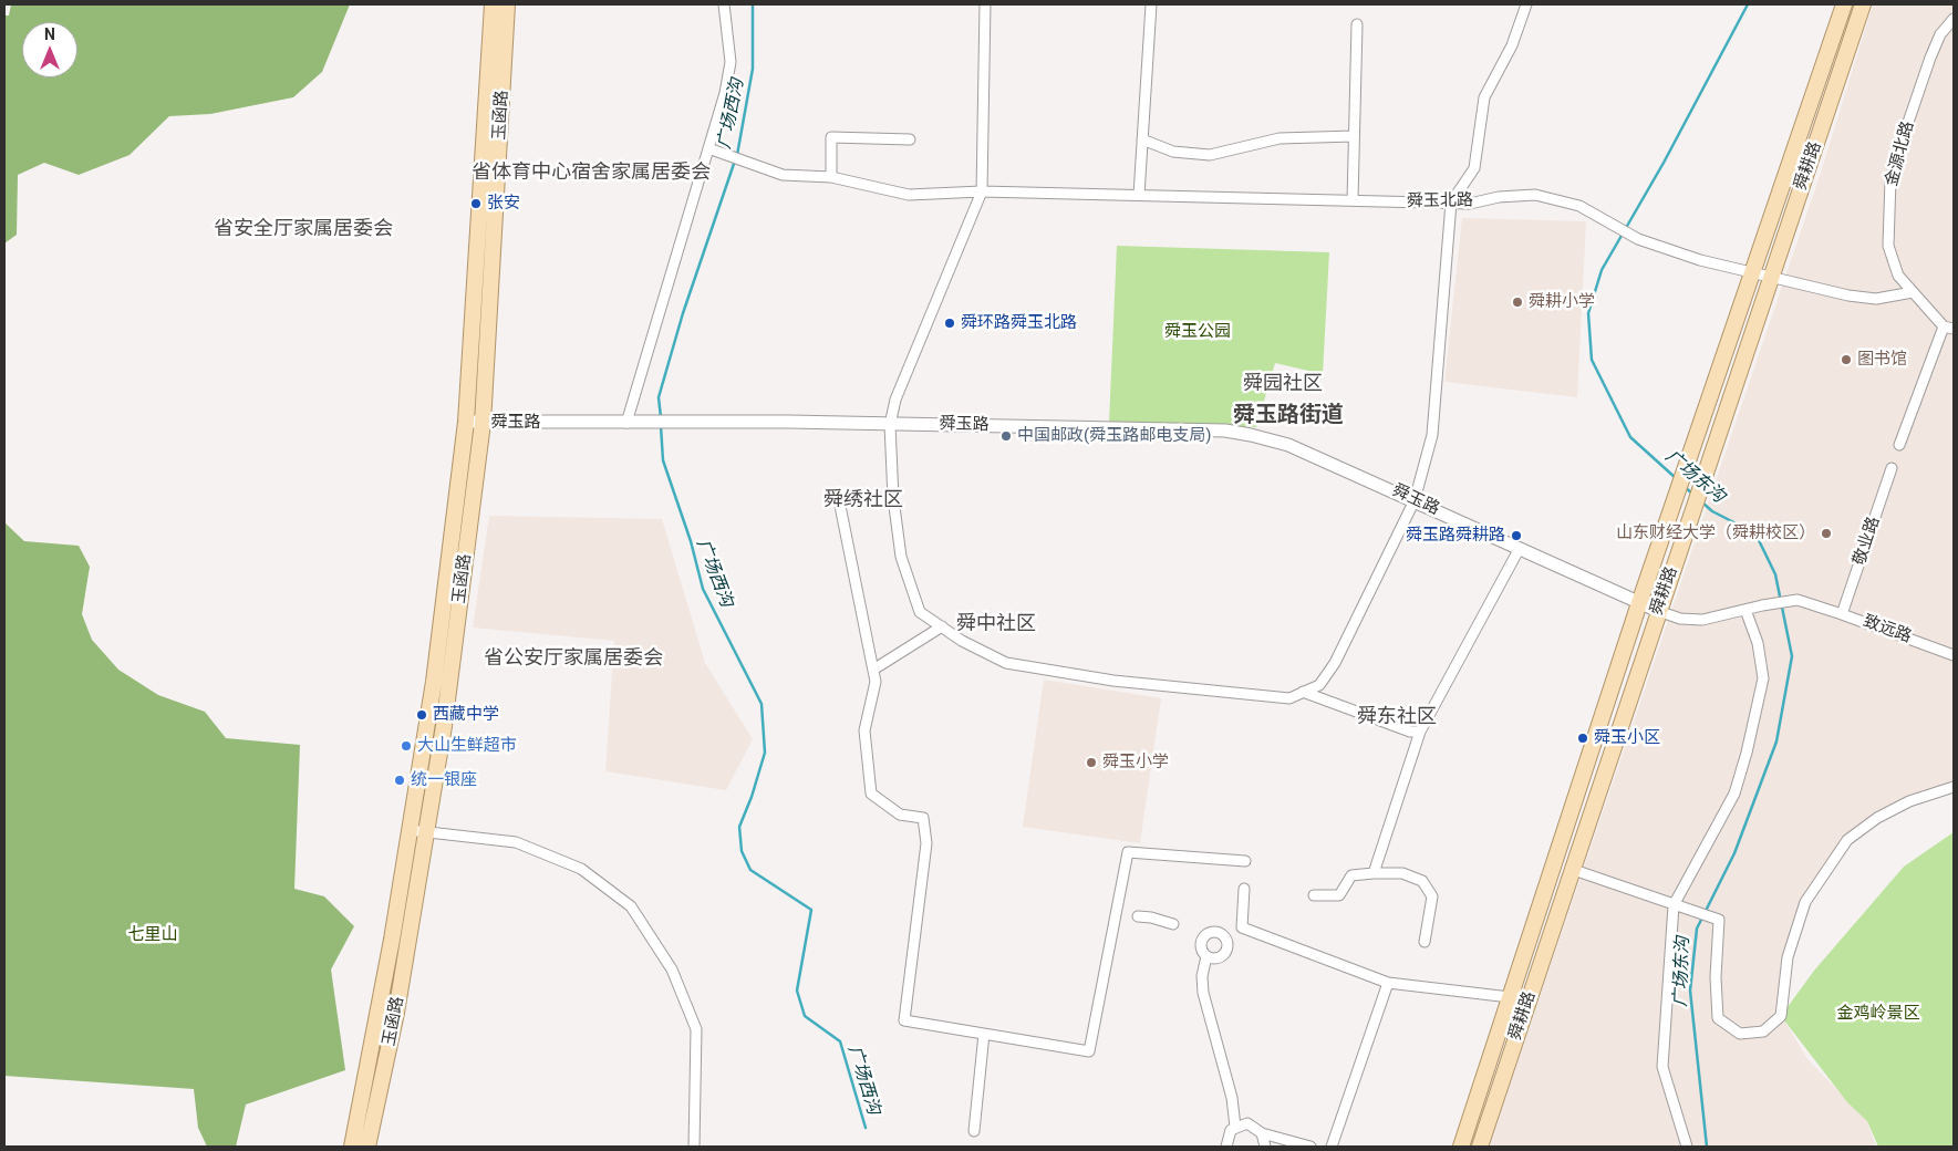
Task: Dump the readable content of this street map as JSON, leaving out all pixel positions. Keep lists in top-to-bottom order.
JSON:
{
  "streets": {
    "main road": ["玉函路", "舜耕路"],
    "street": [
      "金源北路",
      "舜玉北路",
      "舜玉路",
      "敬业路",
      "致远路"
    ]
  },
  "crossings": [
    ["玉函路", "舜玉路"],
    ["金源北路", "舜玉北路"],
    ["舜耕路", "舜玉北路"],
    ["舜耕路", "舜玉路"],
    ["敬业路", "致远路"]
  ],
  "districts": [
    "省体育中心宿舍家属居委会",
    "省安全厅家属居委会",
    "舜园社区",
    "舜玉路街道",
    "舜绣社区",
    "舜中社区",
    "省公安厅家属居委会",
    "舜东社区"
  ],
  "water": ["广场西沟", "广场东沟"],
  "parks": ["舜玉公园", "七里山", "金鸡岭景区"],
  "places": [
    "张安",
    "舜耕小学",
    "舜环路舜玉北路",
    "图书馆",
    "中国邮政(舜玉路邮电支局)",
    "山东财经大学（舜耕校区）",
    "舜玉路舜耕路",
    "西藏中学",
    "舜玉小区",
    "大山生鲜超市",
    "舜玉小学",
    "统一银座"
  ],
  "north": "top"
}
